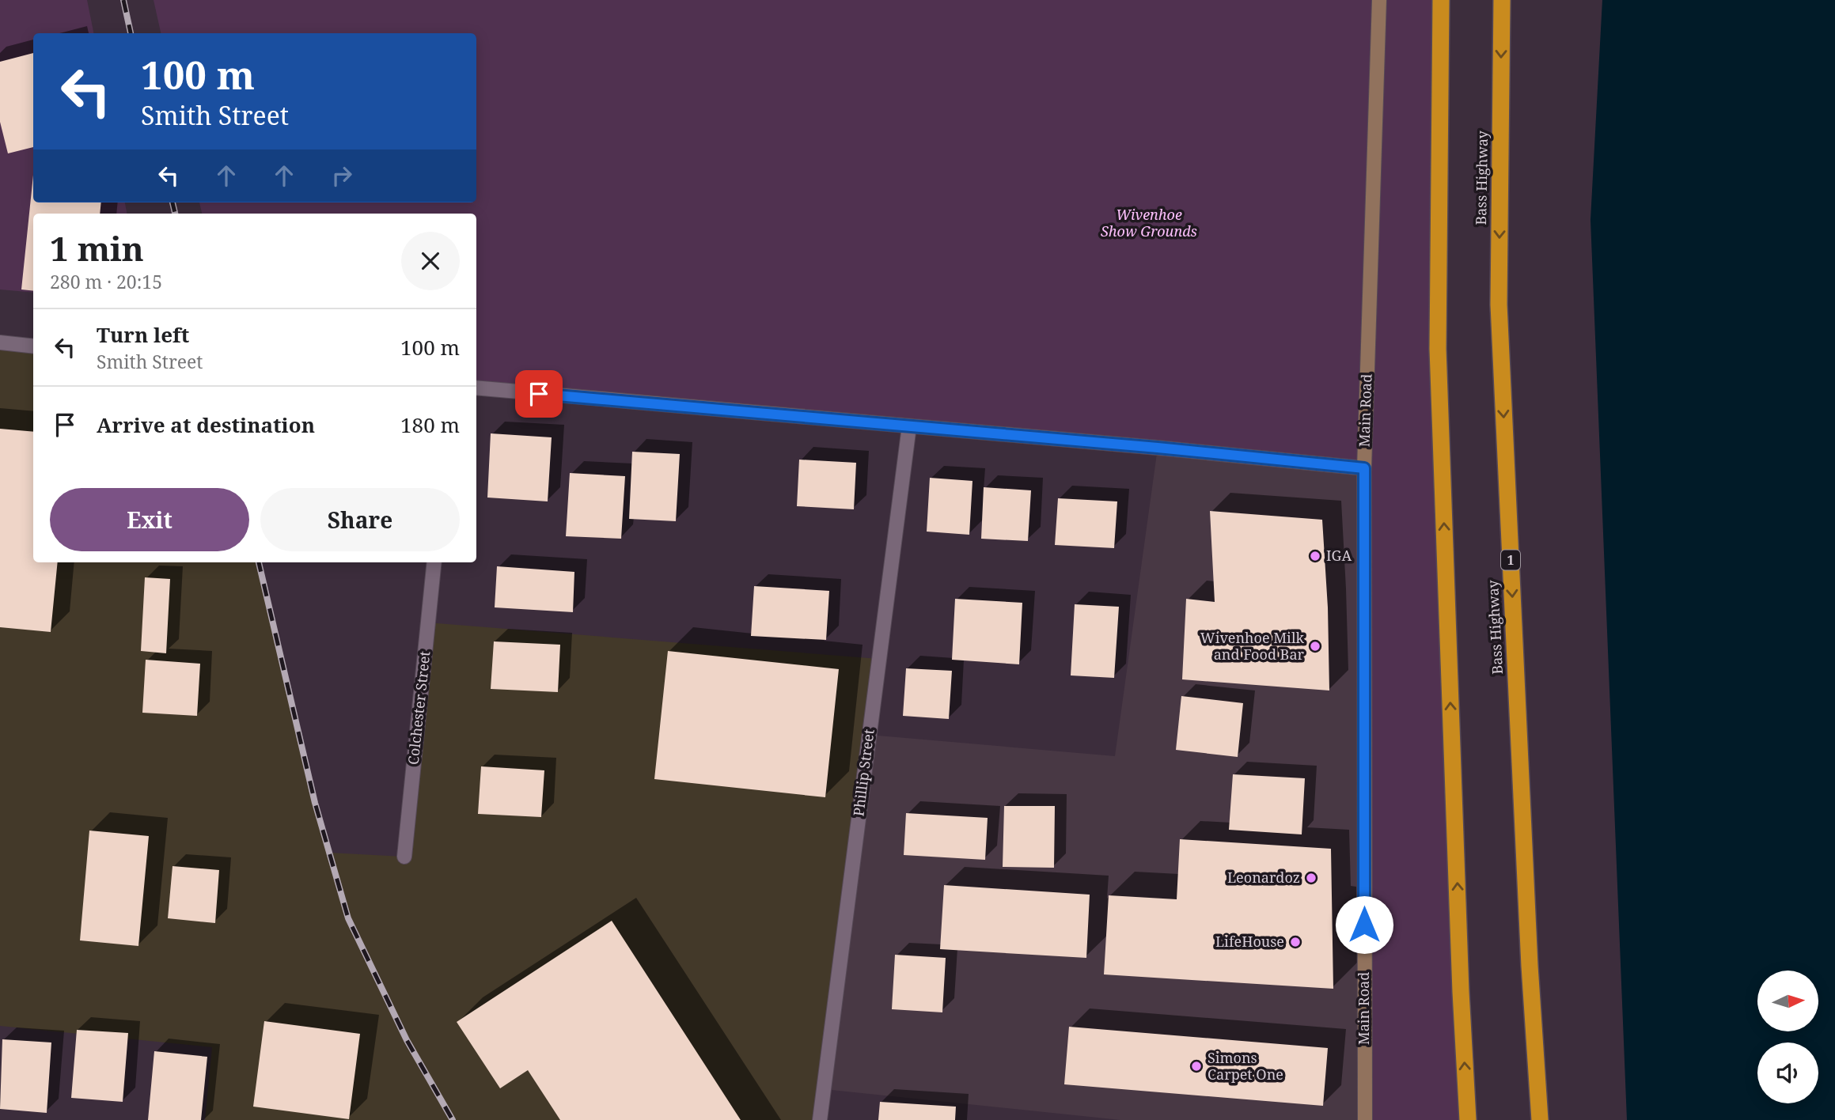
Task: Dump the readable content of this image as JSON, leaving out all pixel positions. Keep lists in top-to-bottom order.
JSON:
{
  "streets": {
    "highway": ["Bass Highway", "1"],
    "street": ["Main Road", "Colchester Street", "Phillip Street"]
  },
  "parks": ["Wivenhoe Show Grounds"],
  "places": [
    "IGA",
    "Wivenhoe Milk and Food Bar",
    "Leonardoz",
    "LifeHouse",
    "Simons Carpet One"
  ],
  "north": "right",
  "page": {
    "turn": ["100 m", "Smith Street"],
    "heading": ["1 min", "280 m · 20:15"],
    "list": [
      {
        "name": "Turn left",
        "note": "Smith Street",
        "value": "100 m"
      },
      {
        "name": "Arrive at destination",
        "value": "180 m"
      }
    ],
    "buttons": ["Exit", "Share"]
  }
}
